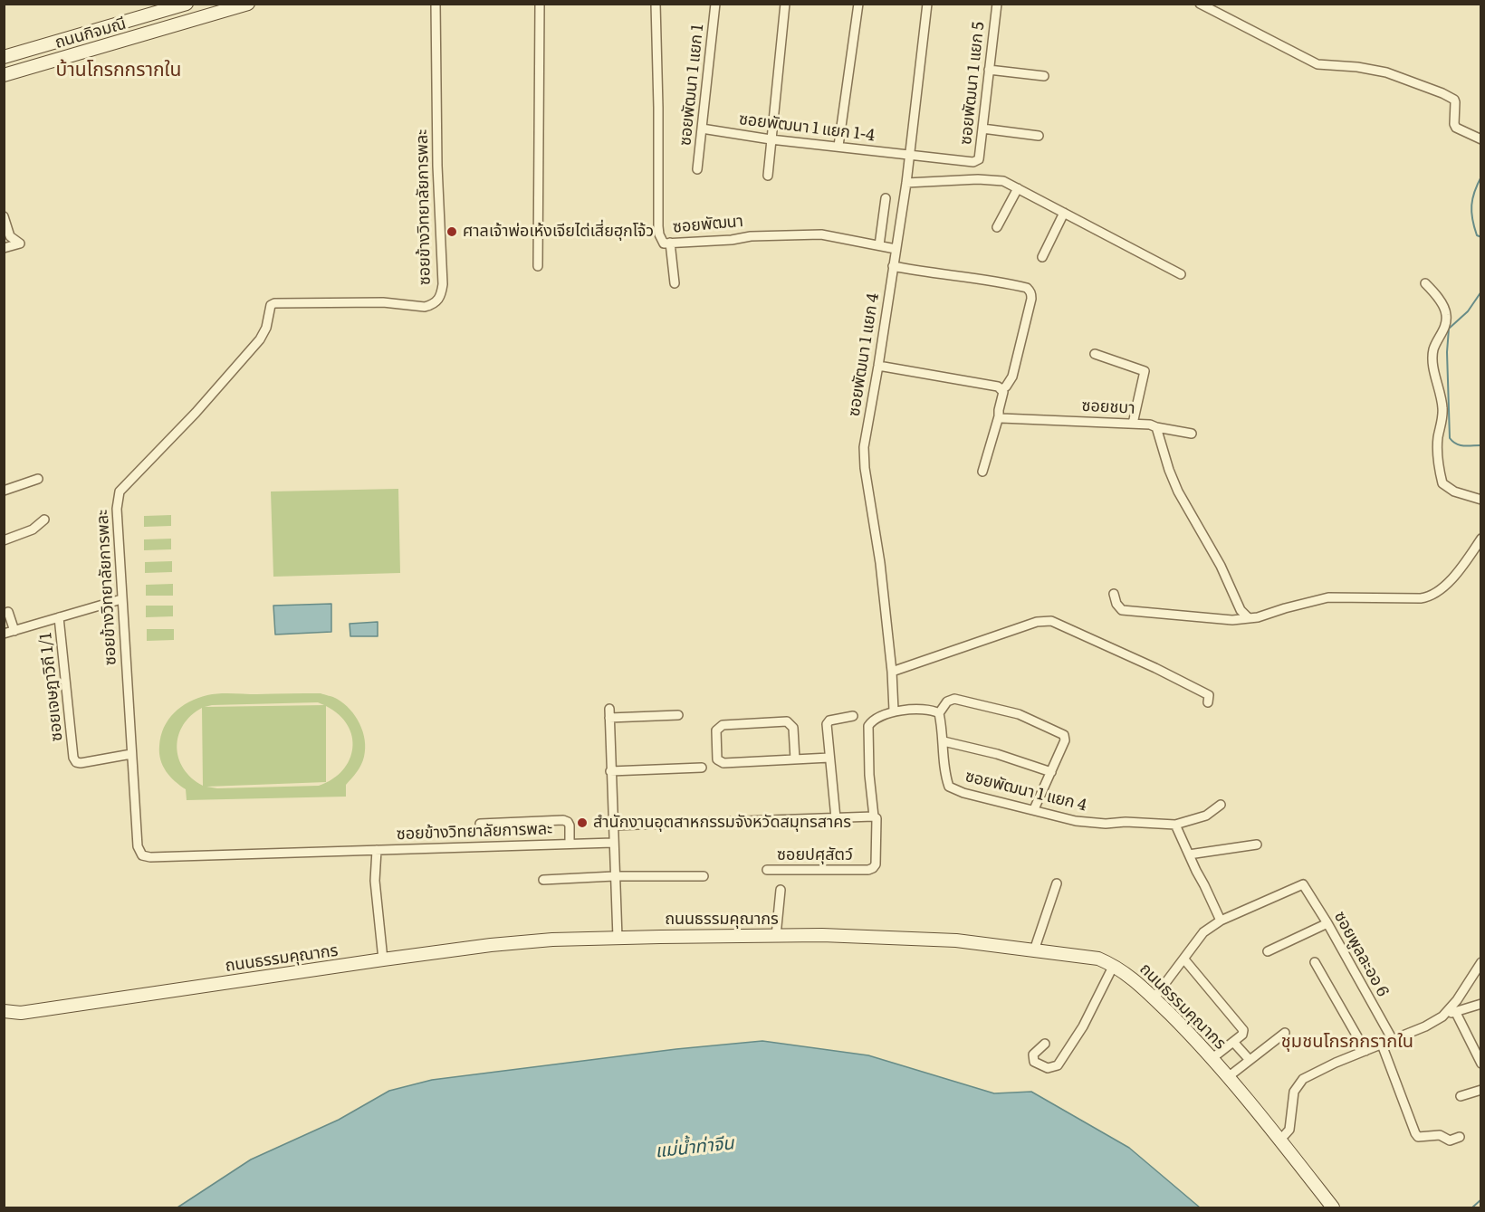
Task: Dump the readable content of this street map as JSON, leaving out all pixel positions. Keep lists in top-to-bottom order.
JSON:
{
  "streets": {
    "street": [
      "ถนนกิจมณี",
      "ซอยพัฒนา 1 แยก 5",
      "ซอยพัฒนา 1 แยก 1",
      "ซอยพัฒนา 1 แยก 1-4",
      "ซอยข้างวิทยาลัยการพละ",
      "ซอยพัฒนา",
      "ซอยพัฒนา 1 แยก 4",
      "ซอยชบา",
      "ซอยเจษฎาวิถี 1/1",
      "ซอยปศุสัตว์",
      "ถนนธรรมคุณากร",
      "ซอยพูลละออ 6"
    ]
  },
  "crossings": [
    ["ซอยพัฒนา 1 แยก 5", "ซอยพัฒนา 1 แยก 1-4"],
    ["ซอยพัฒนา 1 แยก 5", "ซอยพัฒนา 1 แยก 4"],
    ["ซอยพัฒนา 1 แยก 1", "ซอยพัฒนา 1 แยก 1-4"],
    ["ซอยพัฒนา 1 แยก 1-4", "ซอยพัฒนา 1 แยก 4"],
    ["ซอยข้างวิทยาลัยการพละ", "ซอยเจษฎาวิถี 1/1"],
    ["ซอยพัฒนา", "ซอยพัฒนา 1 แยก 4"]
  ],
  "districts": ["บ้านโกรกกรากใน", "ชุมชนโกรกกรากใน"],
  "water": ["แม่น้ำท่าจีน"],
  "places": ["ศาลเจ้าพ่อเห้งเจียไต่เสี่ยฮุกโจ้ว", "สำนักงานอุตสาหกรรมจังหวัดสมุทรสาคร"]
}
